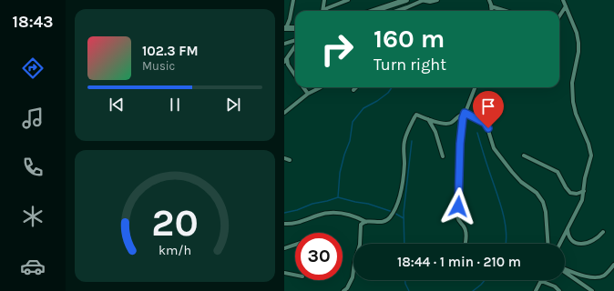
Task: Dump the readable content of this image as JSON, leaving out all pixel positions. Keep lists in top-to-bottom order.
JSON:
{
  "page": {
    "tabs": "18:43",
    "turn": ["160 m", "Turn right"],
    "song": ["102.3 FM", "Music"],
    "limit": "30",
    "trip": "18:44 · 1 min · 210 m",
    "gauge": ["20", "km/h"]
  }
}
